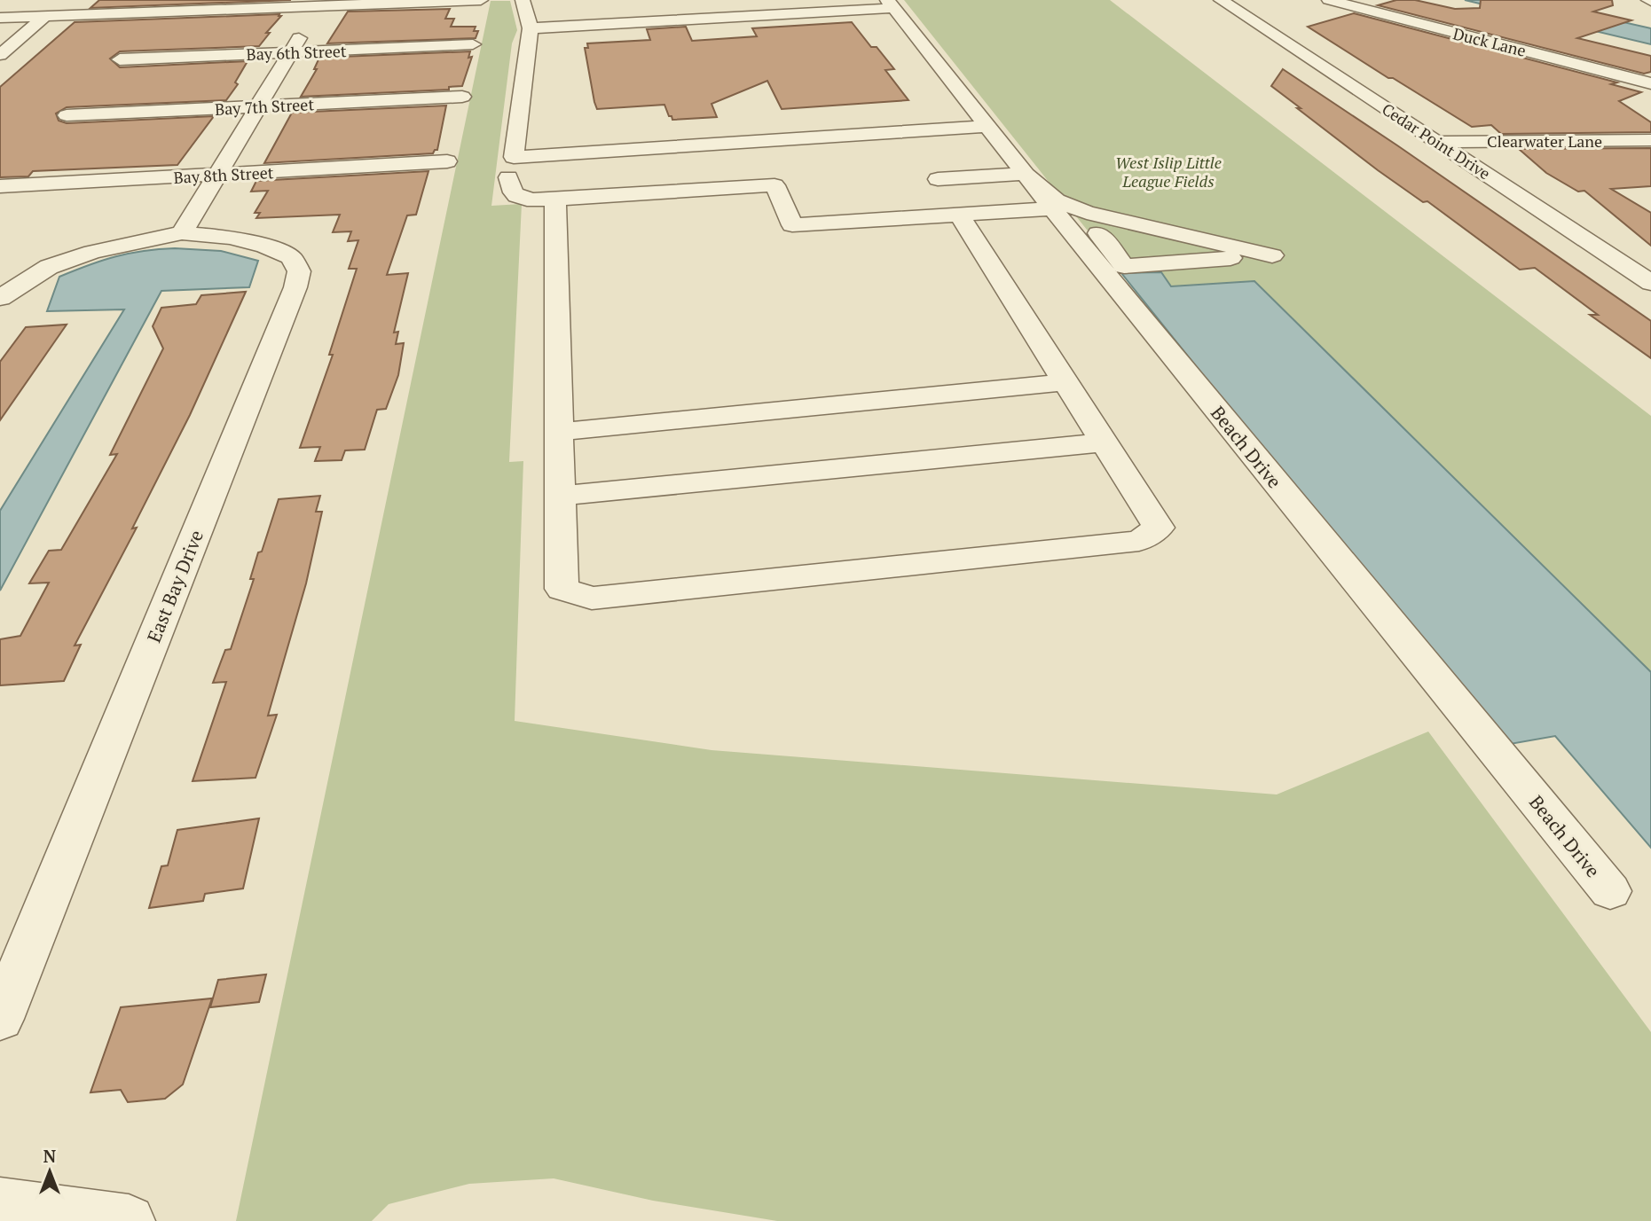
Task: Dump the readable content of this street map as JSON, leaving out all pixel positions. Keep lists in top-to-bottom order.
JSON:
{
  "streets": {
    "street": [
      "Duck Lane",
      "Bay 6th Street",
      "Bay 7th Street",
      "Cedar Point Drive",
      "Clearwater Lane",
      "Bay 8th Street",
      "Beach Drive",
      "East Bay Drive"
    ]
  },
  "crossings": [
    ["Cedar Point Drive", "Clearwater Lane"]
  ],
  "parks": ["West Islip Little League Fields"],
  "north": "top"
}
